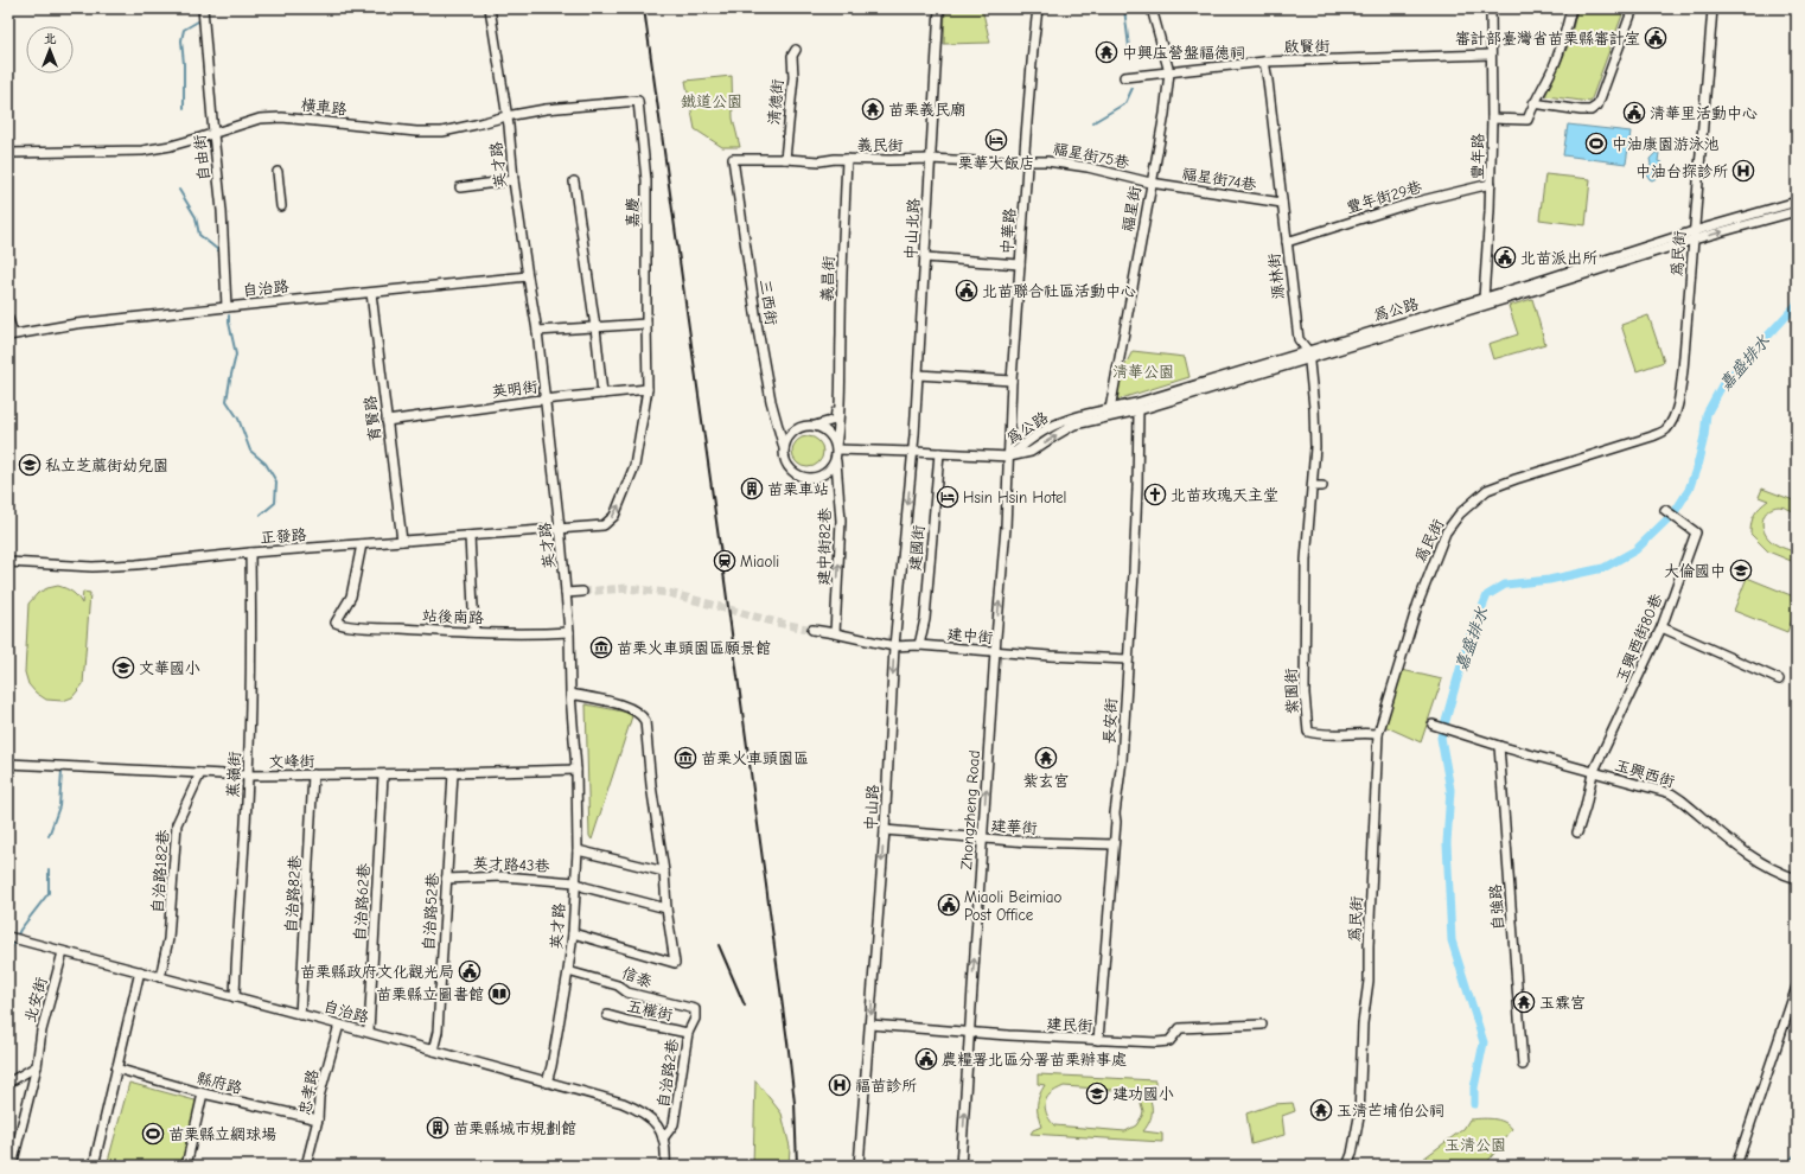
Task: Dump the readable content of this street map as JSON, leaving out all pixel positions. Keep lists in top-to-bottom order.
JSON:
{
  "streets": {
    "street": [
      "啟賢街",
      "清德街",
      "橫車路",
      "義民街",
      "福星街75巷",
      "豐年路",
      "自由街",
      "英才路",
      "福星街74巷",
      "豐年街29巷",
      "福星街",
      "嘉慶",
      "中山北路",
      "中華路",
      "為民街",
      "源林街",
      "義昌街",
      "自治路",
      "三西街",
      "為公路",
      "英明街",
      "育賢路",
      "正發路",
      "建中街82巷",
      "建國街",
      "站後南路",
      "建中街",
      "玉興西街80巷",
      "紫園街",
      "長安街",
      "文峰街",
      "玉興西街",
      "蕉嶺街",
      "中山路",
      "Zhongzheng Road",
      "建華街",
      "英才路43巷",
      "自治路182巷",
      "自治路82巷",
      "自治路62巷",
      "自強路",
      "自治路52巷",
      "信泰",
      "北安街",
      "五權街",
      "建民街",
      "自治路2巷",
      "縣府路",
      "忠孝路"
    ]
  },
  "crossings": [
    ["啟賢街", "豐年路"],
    ["啟賢街", "福星街"],
    ["啟賢街", "源林街"],
    ["清德街", "義民街"],
    ["橫車路", "自由街"],
    ["橫車路", "英才路"],
    ["橫車路", "嘉慶"],
    ["義民街", "福星街75巷"],
    ["義民街", "中山北路"],
    ["義民街", "中華路"],
    ["義民街", "義昌街"],
    ["義民街", "三西街"],
    ["福星街75巷", "福星街74巷"],
    ["福星街75巷", "福星街"],
    ["福星街75巷", "中華路"],
    ["豐年路", "豐年街29巷"],
    ["豐年路", "為公路"],
    ["自由街", "自治路"],
    ["英才路", "嘉慶"],
    ["英才路", "自治路"],
    ["英才路", "英明街"],
    ["英才路", "正發路"],
    ["英才路", "站後南路"],
    ["英才路", "文峰街"],
    ["英才路", "英才路43巷"],
    ["英才路", "信泰"],
    ["福星街74巷", "福星街"],
    ["福星街74巷", "源林街"],
    ["豐年街29巷", "源林街"],
    ["福星街", "為公路"],
    ["嘉慶", "英明街"],
    ["嘉慶", "正發路"],
    ["中山北路", "為公路"],
    ["中山北路", "中山路"],
    ["中華路", "為公路"],
    ["中華路", "Zhongzheng Road"],
    ["為民街", "為公路"],
    ["為民街", "紫園街"],
    ["源林街", "為公路"],
    ["源林街", "紫園街"],
    ["義昌街", "三西街"],
    ["義昌街", "為公路"],
    ["義昌街", "建中街82巷"],
    ["自治路", "育賢路"],
    ["自治路", "蕉嶺街"],
    ["自治路", "自治路182巷"],
    ["自治路", "自治路82巷"],
    ["自治路", "自治路62巷"],
    ["自治路", "自治路52巷"],
    ["自治路", "北安街"],
    ["自治路", "自治路2巷"],
    ["自治路", "忠孝路"],
    ["三西街", "為公路"],
    ["三西街", "建中街82巷"],
    ["為公路", "建中街82巷"],
    ["為公路", "建國街"],
    ["為公路", "長安街"],
    ["為公路", "中山路"],
    ["為公路", "Zhongzheng Road"],
    ["英明街", "育賢路"],
    ["育賢路", "正發路"],
    ["正發路", "站後南路"],
    ["正發路", "蕉嶺街"],
    ["建中街82巷", "建中街"],
    ["建國街", "建中街"],
    ["建中街", "長安街"],
    ["建中街", "中山路"],
    ["建中街", "Zhongzheng Road"],
    ["玉興西街80巷", "玉興西街"],
    ["長安街", "建華街"],
    ["長安街", "建民街"],
    ["文峰街", "蕉嶺街"],
    ["文峰街", "自治路182巷"],
    ["文峰街", "自治路82巷"],
    ["文峰街", "自治路62巷"],
    ["文峰街", "自治路52巷"],
    ["玉興西街", "自強路"],
    ["中山路", "建華街"],
    ["中山路", "建民街"],
    ["Zhongzheng Road", "建華街"],
    ["Zhongzheng Road", "建民街"],
    ["英才路43巷", "自治路52巷"],
    ["信泰", "自治路2巷"],
    ["五權街", "自治路2巷"],
    ["縣府路", "忠孝路"]
  ],
  "one_way": ["建中街82巷", "中山路", "Zhongzheng Road"],
  "water": ["嘉盛排水"],
  "parks": ["鐵道公園", "清華公園", "玉清公園"],
  "places": {
    "public building": [
      "審計部臺灣省苗栗縣審計室",
      "清華里活動中心",
      "北苗派出所",
      "北苗聯合社區活動中心",
      "Miaoli Beimiao Post Office",
      "苗栗縣政府文化觀光局",
      "農糧署北區分署苗栗辦事處"
    ],
    "temple": [
      "中興庒營盤福德祠",
      "苗栗義民廟",
      "紫玄宮",
      "玉霖宮",
      "玉清芒埔伯公祠"
    ],
    "hotel": ["栗華大飯店", "Hsin Hsin Hotel"],
    "sports": ["中油康園游泳池", "苗栗縣立網球場"],
    "hospital": ["中油台探診所", "福苗診所"],
    "school or university": [
      "私立芝蔴街幼兒園",
      "大倫國中",
      "文華國小",
      "建功國小"
    ],
    "building": ["苗栗車站", "苗栗縣城市規劃館"],
    "church": ["北苗玫瑰天主堂"],
    "station": ["Miaoli"],
    "museum": ["苗栗火車頭園區願景館", "苗栗火車頭園區"],
    "library": ["苗栗縣立圖書館"]
  },
  "north": "top"
}
